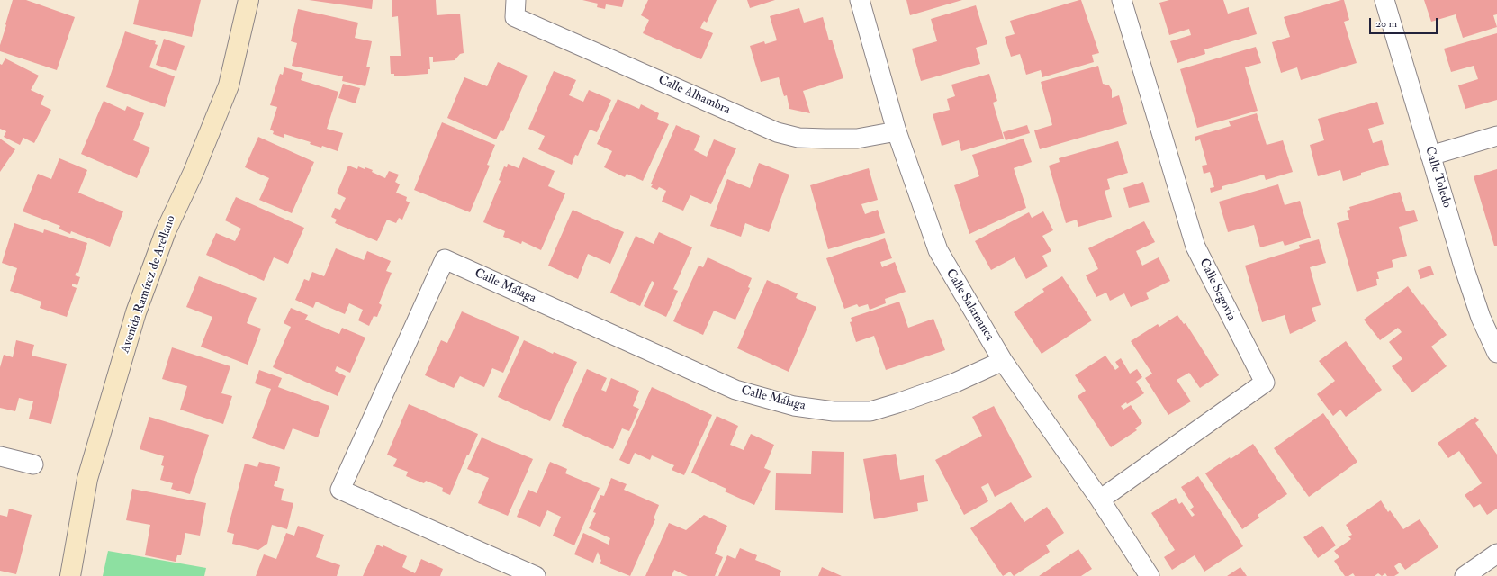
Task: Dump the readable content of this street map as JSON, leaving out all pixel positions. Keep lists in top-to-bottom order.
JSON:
{
  "streets": {
    "street": [
      "Calle Alhambra",
      "Calle Toledo",
      "Avenida Ramírez de Arellano",
      "Calle Málaga",
      "Calle Segovia",
      "Calle Salamanca"
    ]
  },
  "crossings": [
    ["Calle Alhambra", "Calle Salamanca"],
    ["Calle Málaga", "Calle Salamanca"],
    ["Calle Segovia", "Calle Salamanca"]
  ],
  "scale_bar": "20 m"
}
